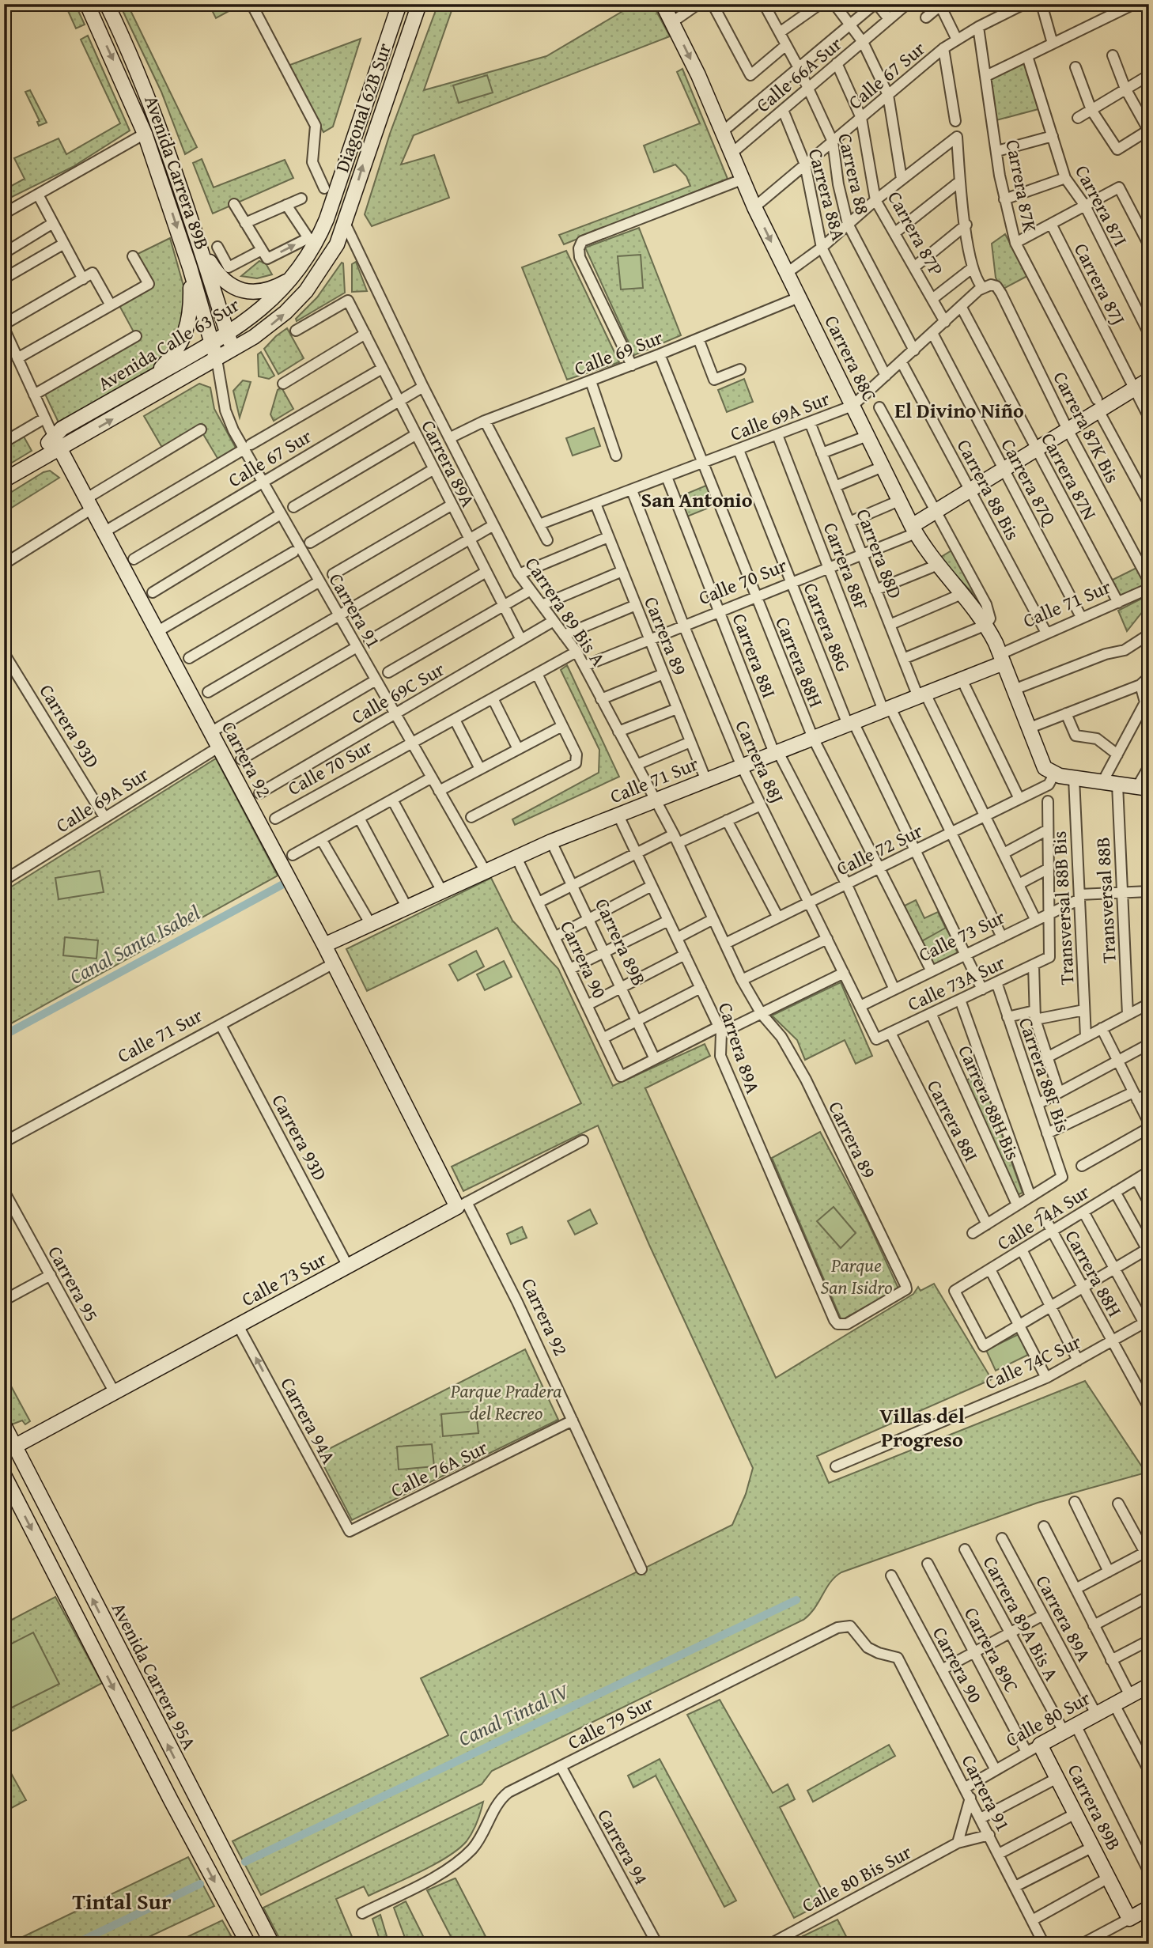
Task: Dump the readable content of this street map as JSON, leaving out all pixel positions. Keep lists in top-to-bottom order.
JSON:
{
  "streets": {
    "street": [
      "Calle 66A Sur",
      "Calle 67 Sur",
      "Diagonal 62B Sur",
      "Avenida Carrera 89B",
      "Carrera 88",
      "Carrera 87K",
      "Carrera 88A",
      "Carrera 87I",
      "Carrera 87P",
      "Carrera 87J",
      "Avenida Calle 63 Sur",
      "Calle 69 Sur",
      "Carrera 88C",
      "Calle 69A Sur",
      "Carrera 87K Bis",
      "Carrera 89A",
      "Carrera 87N",
      "Carrera 87Q",
      "Carrera 88 Bis",
      "Carrera 88D",
      "Carrera 88F",
      "Calle 70 Sur",
      "Calle 71 Sur",
      "Carrera 91",
      "Carrera 89 Bis A",
      "Carrera 88G",
      "Carrera 89",
      "Carrera 88I",
      "Carrera 88H",
      "Calle 69C Sur",
      "Carrera 93D",
      "Carrera 92",
      "Carrera 88J",
      "Calle 72 Sur",
      "Transversal 88B",
      "Transversal 88B Bis",
      "Calle 73 Sur",
      "Carrera 89B",
      "Carrera 90",
      "Calle 73A Sur",
      "Carrera 88F Bis",
      "Carrera 88H Bis",
      "Calle 74A Sur",
      "Carrera 95",
      "Calle 74C Sur",
      "Carrera 94A",
      "Calle 76A Sur",
      "Carrera 89A Bis A",
      "Carrera 89C",
      "Avenida Carrera 95A",
      "Calle 80 Sur",
      "Calle 79 Sur",
      "Carrera 94",
      "Calle 80 Bis Sur"
    ]
  },
  "crossings": [
    ["Calle 66A Sur", "Carrera 88"],
    ["Calle 66A Sur", "Carrera 88A"],
    ["Calle 66A Sur", "Carrera 87P"],
    ["Calle 67 Sur", "Carrera 88"],
    ["Calle 67 Sur", "Carrera 87K"],
    ["Calle 67 Sur", "Carrera 88A"],
    ["Calle 67 Sur", "Carrera 87P"],
    ["Calle 67 Sur", "Carrera 88C"],
    ["Calle 67 Sur", "Carrera 89A"],
    ["Calle 67 Sur", "Carrera 91"],
    ["Calle 67 Sur", "Carrera 89 Bis A"],
    ["Diagonal 62B Sur", "Avenida Calle 63 Sur"],
    ["Diagonal 62B Sur", "Carrera 89 Bis A"],
    ["Avenida Carrera 89B", "Avenida Calle 63 Sur"],
    ["Avenida Carrera 89B", "Carrera 91"],
    ["Carrera 88", "Calle 69A Sur"],
    ["Carrera 87K", "Calle 70 Sur"],
    ["Carrera 88A", "Calle 69A Sur"],
    ["Carrera 87P", "Calle 69A Sur"],
    ["Carrera 87J", "Calle 70 Sur"],
    ["Avenida Calle 63 Sur", "Carrera 91"],
    ["Avenida Calle 63 Sur", "Carrera 89 Bis A"],
    ["Avenida Calle 63 Sur", "Carrera 92"],
    ["Calle 69 Sur", "Carrera 88C"],
    ["Calle 69 Sur", "Carrera 89 Bis A"],
    ["Calle 69 Sur", "Carrera 88H"],
    ["Carrera 88C", "Calle 69A Sur"],
    ["Carrera 88C", "Calle 70 Sur"],
    ["Carrera 88C", "Calle 71 Sur"],
    ["Carrera 88C", "Calle 72 Sur"],
    ["Calle 69A Sur", "Carrera 87K Bis"],
    ["Calle 69A Sur", "Carrera 87N"],
    ["Calle 69A Sur", "Carrera 87Q"],
    ["Calle 69A Sur", "Carrera 88 Bis"],
    ["Calle 69A Sur", "Carrera 88D"],
    ["Calle 69A Sur", "Carrera 88F"],
    ["Calle 69A Sur", "Carrera 88G"],
    ["Calle 69A Sur", "Carrera 89"],
    ["Calle 69A Sur", "Carrera 88I"],
    ["Calle 69A Sur", "Carrera 88H"],
    ["Calle 69A Sur", "Carrera 93D"],
    ["Calle 69A Sur", "Carrera 92"],
    ["Calle 69A Sur", "Carrera 88J"],
    ["Carrera 87K Bis", "Calle 70 Sur"],
    ["Carrera 89A", "Calle 71 Sur"],
    ["Carrera 89A", "Carrera 89"],
    ["Carrera 89A", "Calle 69C Sur"],
    ["Carrera 89A", "Calle 80 Sur"],
    ["Carrera 87N", "Calle 70 Sur"],
    ["Carrera 87N", "Calle 71 Sur"],
    ["Carrera 87Q", "Calle 70 Sur"],
    ["Carrera 87Q", "Calle 71 Sur"],
    ["Carrera 88 Bis", "Calle 70 Sur"],
    ["Carrera 88 Bis", "Calle 71 Sur"],
    ["Carrera 88D", "Calle 70 Sur"],
    ["Carrera 88D", "Calle 71 Sur"],
    ["Carrera 88D", "Calle 72 Sur"],
    ["Carrera 88D", "Calle 73 Sur"],
    ["Carrera 88F", "Calle 70 Sur"],
    ["Carrera 88F", "Calle 71 Sur"],
    ["Carrera 88F", "Calle 72 Sur"],
    ["Carrera 88F", "Calle 73 Sur"],
    ["Calle 70 Sur", "Carrera 91"],
    ["Calle 70 Sur", "Carrera 89 Bis A"],
    ["Calle 70 Sur", "Carrera 88G"],
    ["Calle 70 Sur", "Carrera 89"],
    ["Calle 70 Sur", "Carrera 88I"],
    ["Calle 70 Sur", "Carrera 88H"],
    ["Calle 70 Sur", "Carrera 88J"],
    ["Calle 71 Sur", "Carrera 91"],
    ["Calle 71 Sur", "Carrera 89 Bis A"],
    ["Calle 71 Sur", "Carrera 88G"],
    ["Calle 71 Sur", "Carrera 89"],
    ["Calle 71 Sur", "Carrera 88I"],
    ["Calle 71 Sur", "Carrera 88H"],
    ["Calle 71 Sur", "Carrera 93D"],
    ["Calle 71 Sur", "Carrera 92"],
    ["Calle 71 Sur", "Carrera 88J"],
    ["Calle 71 Sur", "Carrera 89B"],
    ["Calle 71 Sur", "Carrera 90"],
    ["Carrera 91", "Calle 69C Sur"],
    ["Carrera 91", "Calle 80 Sur"],
    ["Carrera 91", "Calle 79 Sur"],
    ["Carrera 91", "Calle 80 Bis Sur"],
    ["Carrera 89 Bis A", "Carrera 89"],
    ["Carrera 89 Bis A", "Calle 69C Sur"],
    ["Carrera 89 Bis A", "Calle 72 Sur"],
    ["Carrera 88G", "Calle 72 Sur"],
    ["Carrera 88G", "Calle 73 Sur"],
    ["Carrera 88G", "Calle 73A Sur"],
    ["Carrera 88I", "Calle 72 Sur"],
    ["Carrera 88I", "Calle 73 Sur"],
    ["Carrera 88I", "Calle 73A Sur"],
    ["Carrera 88H", "Calle 72 Sur"],
    ["Carrera 88H", "Calle 73 Sur"],
    ["Carrera 88H", "Calle 74A Sur"],
    ["Carrera 88H", "Calle 74C Sur"],
    ["Carrera 93D", "Calle 73 Sur"],
    ["Carrera 92", "Calle 73 Sur"],
    ["Carrera 92", "Calle 76A Sur"],
    ["Carrera 88J", "Calle 72 Sur"],
    ["Carrera 88J", "Calle 73 Sur"],
    ["Carrera 88J", "Calle 73A Sur"],
    ["Transversal 88B", "Calle 73 Sur"],
    ["Transversal 88B Bis", "Calle 73 Sur"],
    ["Calle 73 Sur", "Calle 73A Sur"],
    ["Calle 73 Sur", "Carrera 95"],
    ["Calle 73 Sur", "Carrera 94A"],
    ["Calle 73 Sur", "Avenida Carrera 95A"],
    ["Carrera 89B", "Carrera 90"],
    ["Carrera 89B", "Calle 80 Sur"],
    ["Carrera 90", "Calle 80 Sur"],
    ["Calle 73A Sur", "Carrera 88F Bis"],
    ["Calle 73A Sur", "Carrera 88H Bis"],
    ["Carrera 94A", "Calle 76A Sur"],
    ["Carrera 89A Bis A", "Calle 80 Sur"],
    ["Carrera 89C", "Calle 80 Sur"],
    ["Calle 79 Sur", "Carrera 94"]
  ],
  "one_way": ["Carrera 94A"],
  "districts": [
    "El Divino Niño",
    "San Antonio",
    "Villas del Progreso",
    "Tintal Sur"
  ],
  "water": ["Canal Santa Isabel", "Canal Tintal IV"],
  "parks": ["Parque San Isidro", "Parque Pradera del Recreo"]
}
